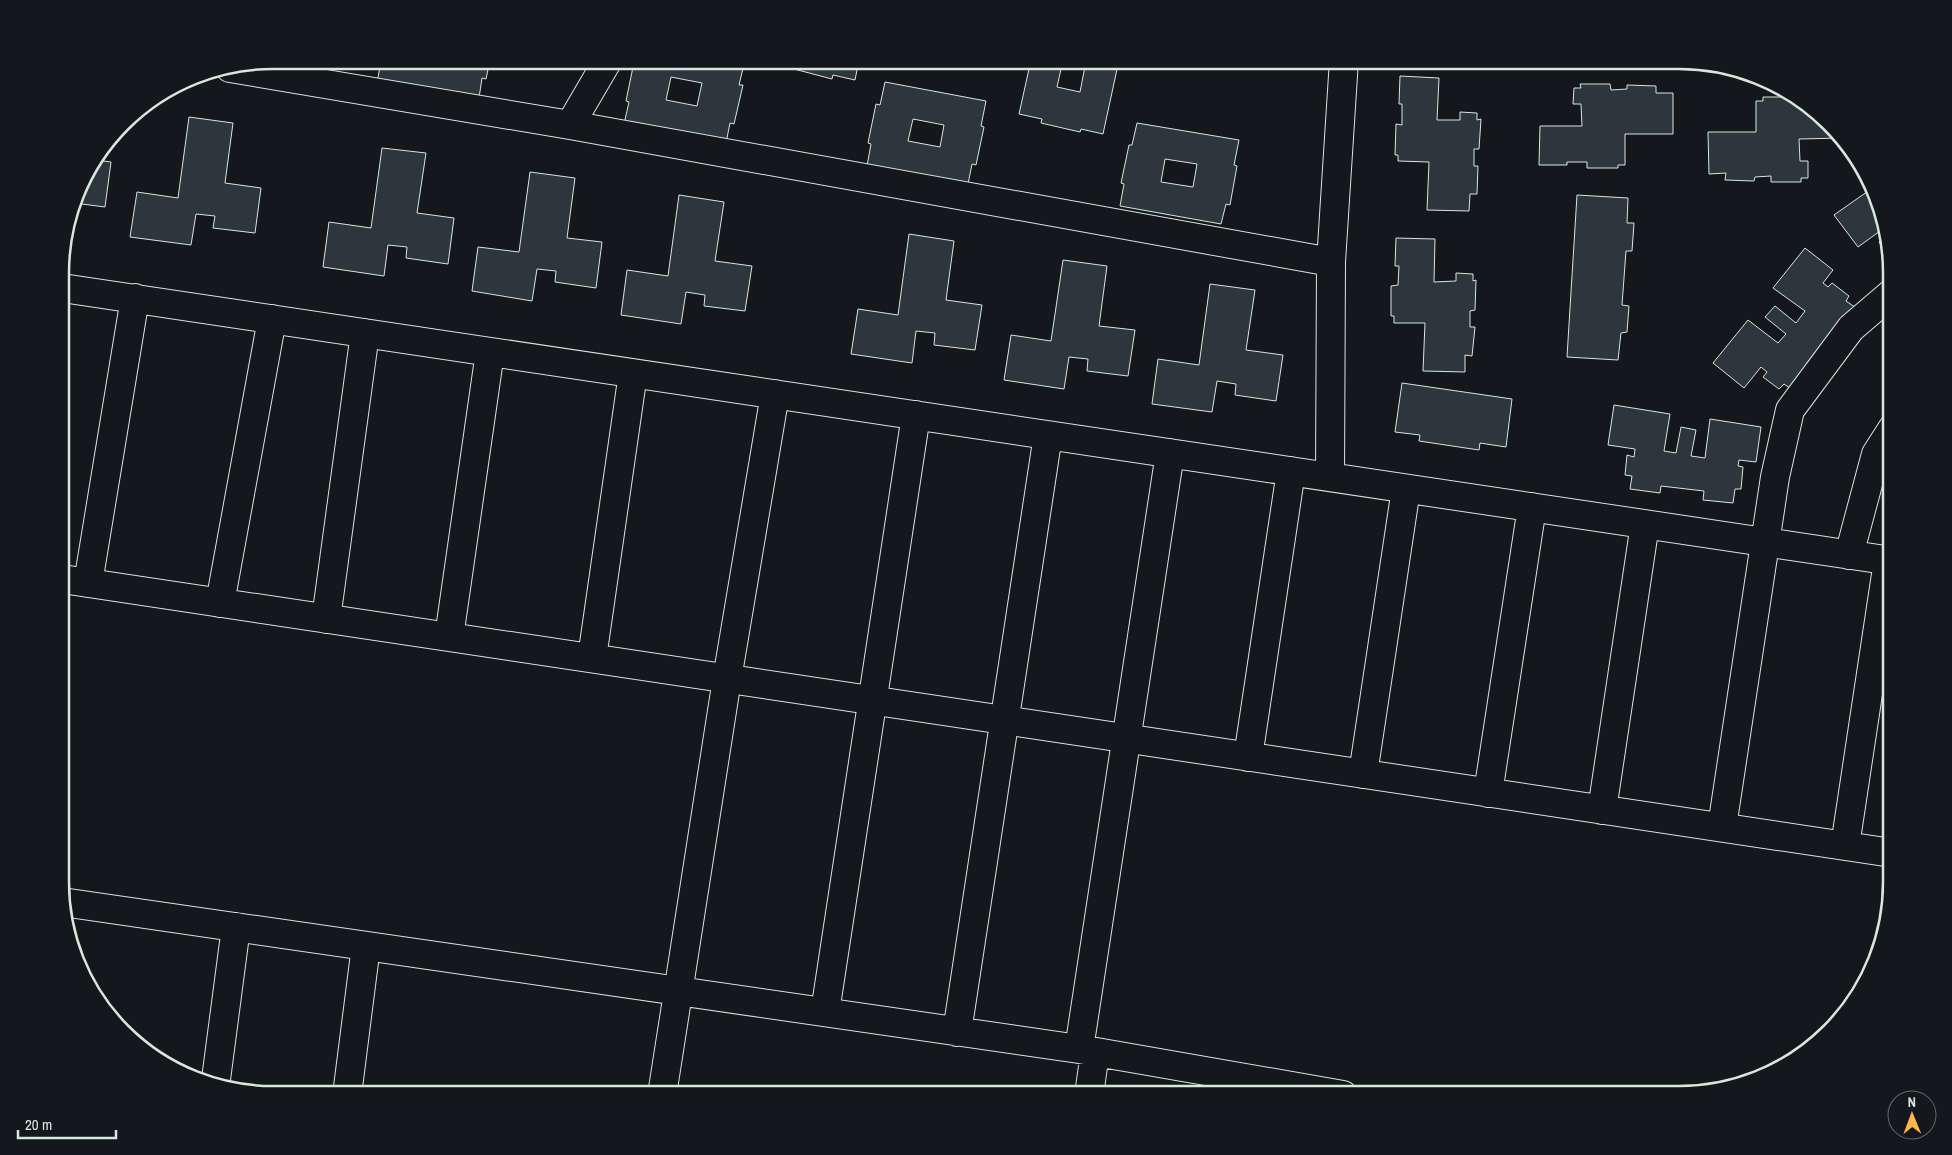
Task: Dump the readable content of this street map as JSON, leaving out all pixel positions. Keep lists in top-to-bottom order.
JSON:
{
  "scale_bar": "20 m",
  "north": "top"
}
